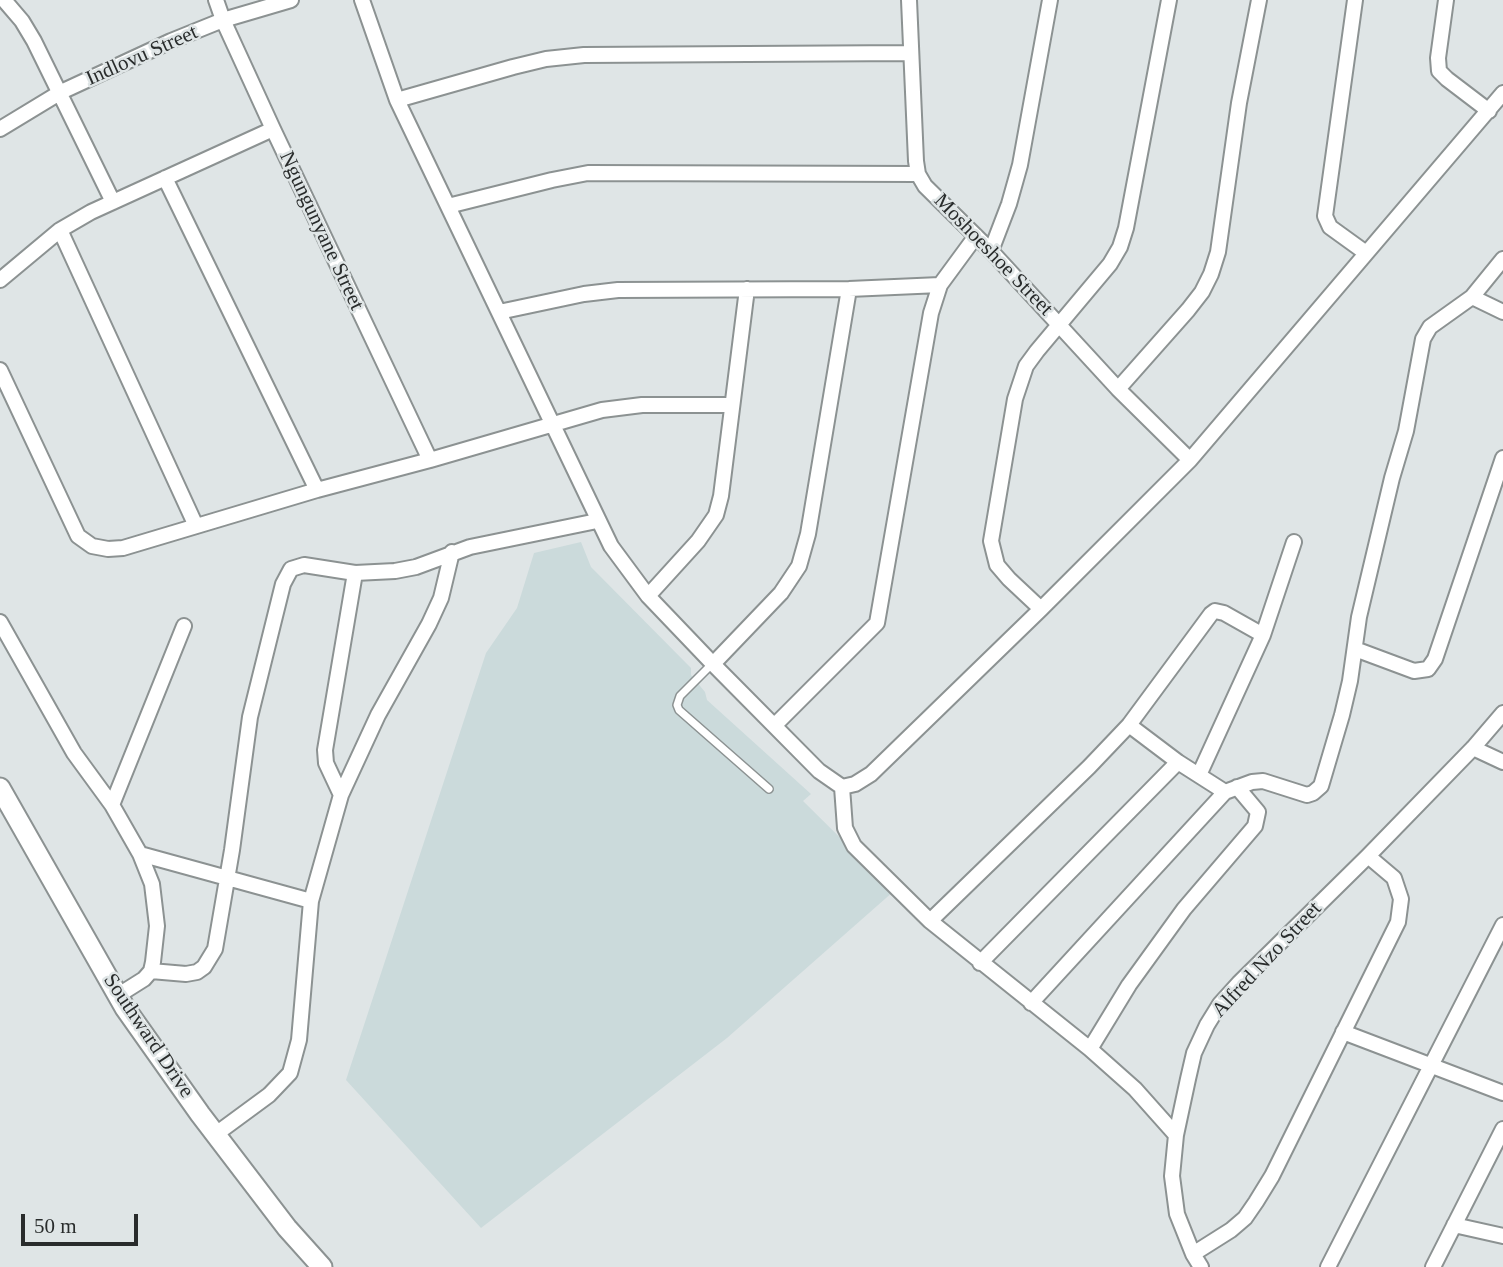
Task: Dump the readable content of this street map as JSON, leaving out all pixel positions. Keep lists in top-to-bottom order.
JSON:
{
  "streets": {
    "main road": ["Southward Drive"],
    "street": [
      "Indlovu Street",
      "Ngungunyane Street",
      "Moshoeshoe Street",
      "Alfred Nzo Street"
    ]
  },
  "crossings": [
    ["Indlovu Street", "Ngungunyane Street"]
  ],
  "scale_bar": "50 m"
}
